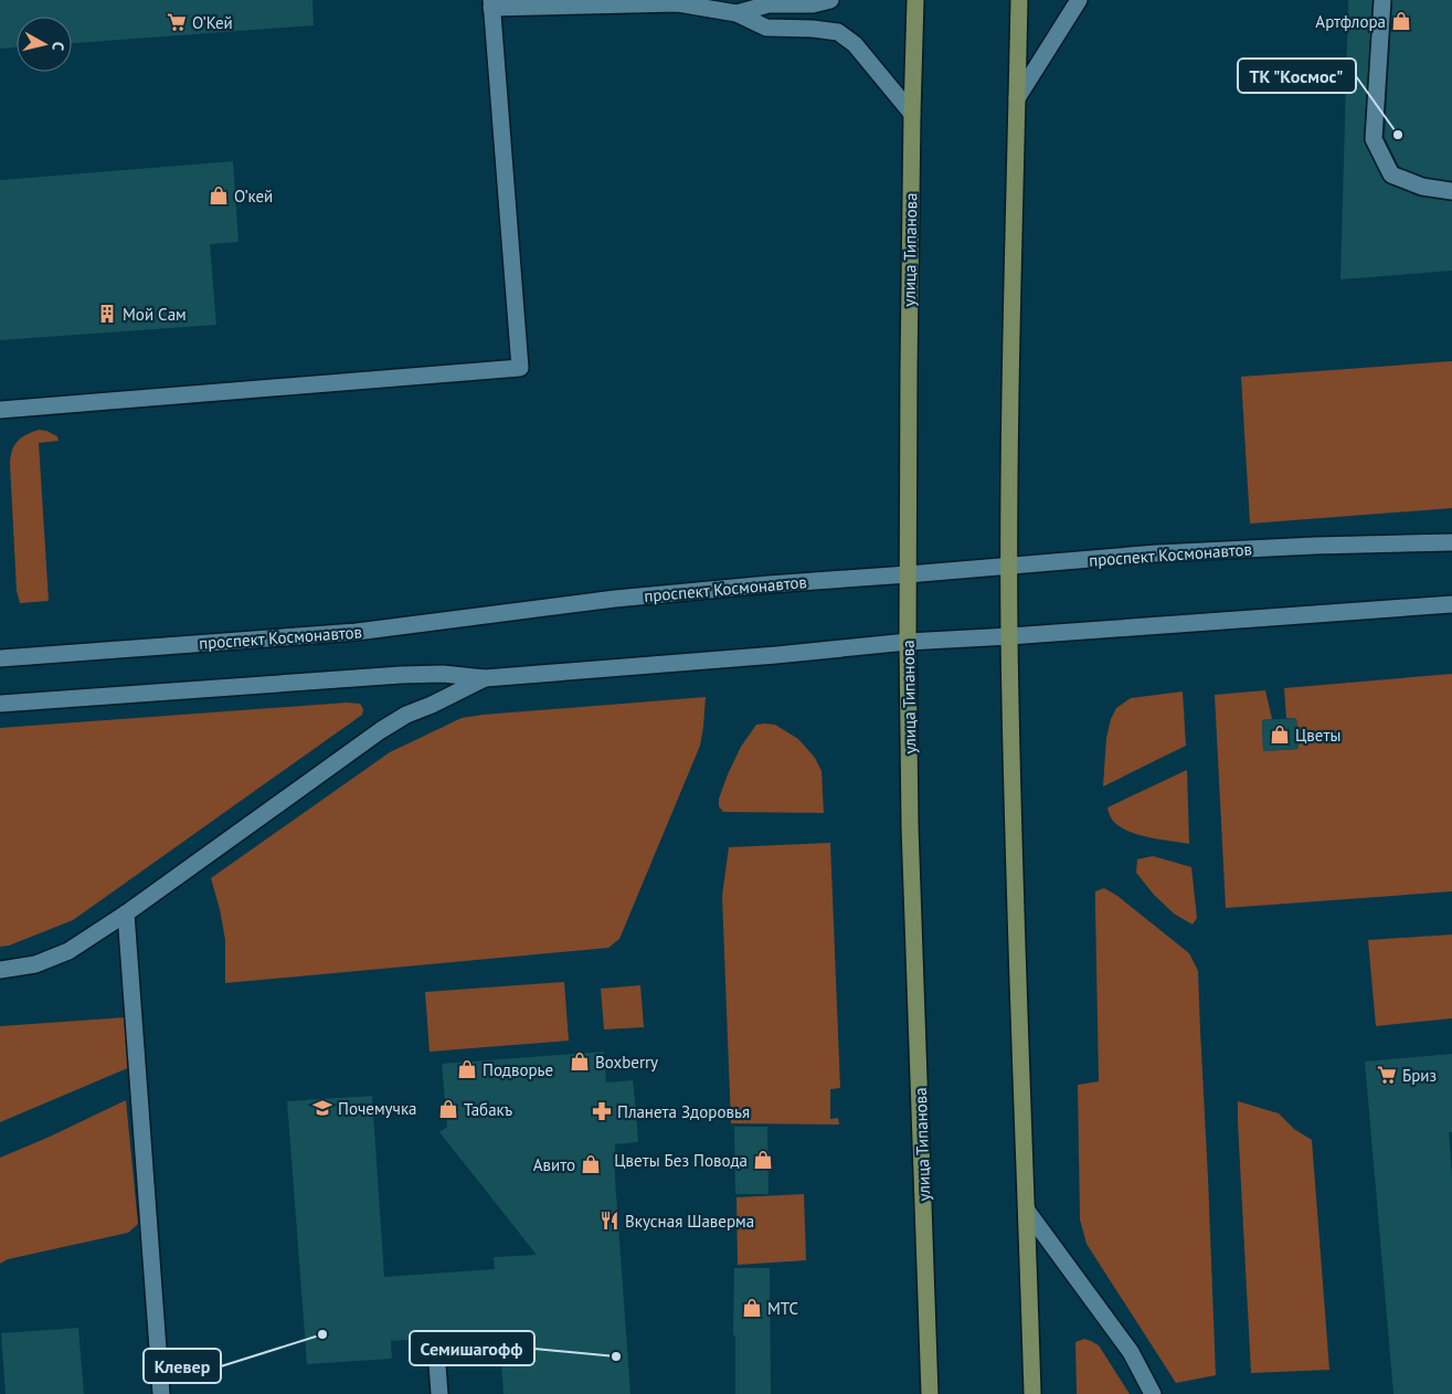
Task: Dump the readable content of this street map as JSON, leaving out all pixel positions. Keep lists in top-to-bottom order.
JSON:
{
  "streets": {
    "main road": ["улица Типанова"],
    "street": ["проспект Космонавтов"]
  },
  "crossings": [
    ["улица Типанова", "проспект Космонавтов"]
  ],
  "places": {
    "shop": [
      "Артфлора",
      "О’кей",
      "Цветы",
      "Boxberry",
      "Подворье",
      "Табакъ",
      "Цветы Без Повода",
      "Авито",
      "МТС"
    ],
    "supermarket": ["О’Кей", "Бриз"],
    "other": ["ТК \"Космос\"", "Клевер", "Семишагофф"],
    "building": ["Мой Сам"],
    "school or university": ["Почемучка"],
    "pharmacy": ["Планета Здоровья"],
    "restaurant": ["Вкусная Шаверма"]
  },
  "north": "right"
}
